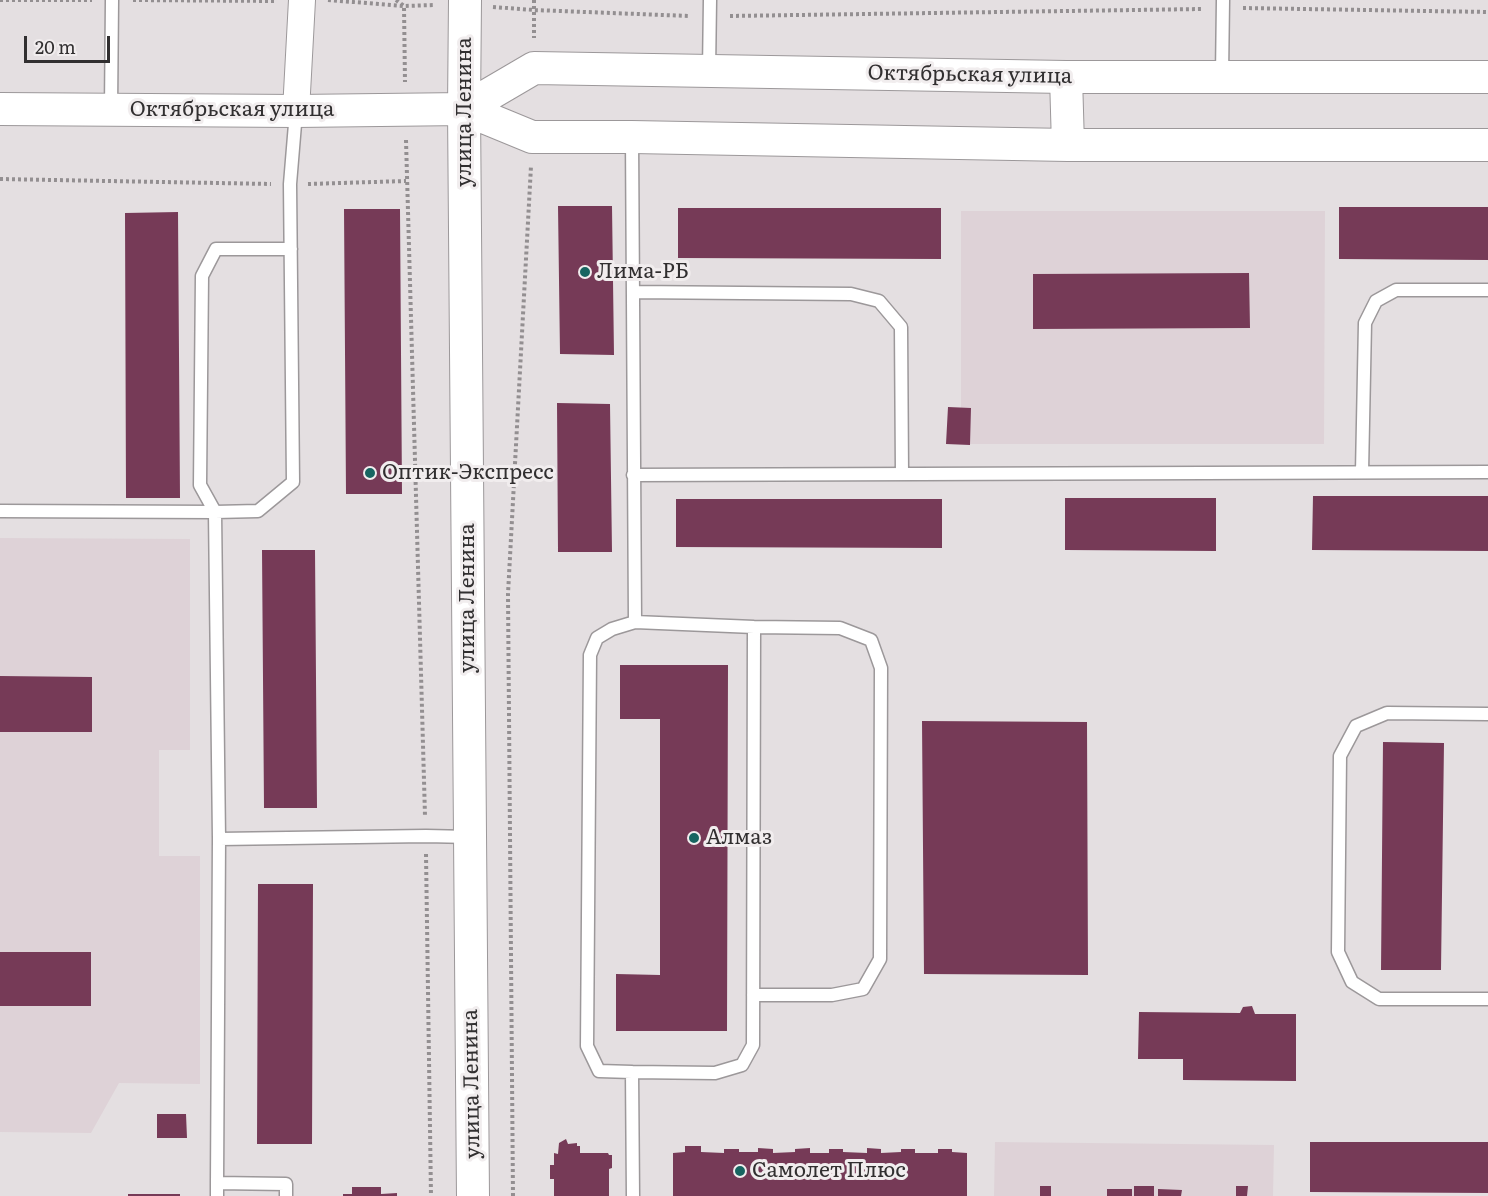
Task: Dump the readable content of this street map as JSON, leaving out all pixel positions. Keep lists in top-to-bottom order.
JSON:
{
  "streets": {
    "street": ["Октябрьская улица", "улица Ленина"]
  },
  "crossings": [
    ["Октябрьская улица", "улица Ленина"]
  ],
  "places": [
    "Лима-РБ",
    "Оптик-Экспресс",
    "Алмаз",
    "Самолет Плюс"
  ],
  "scale_bar": "20 m"
}
